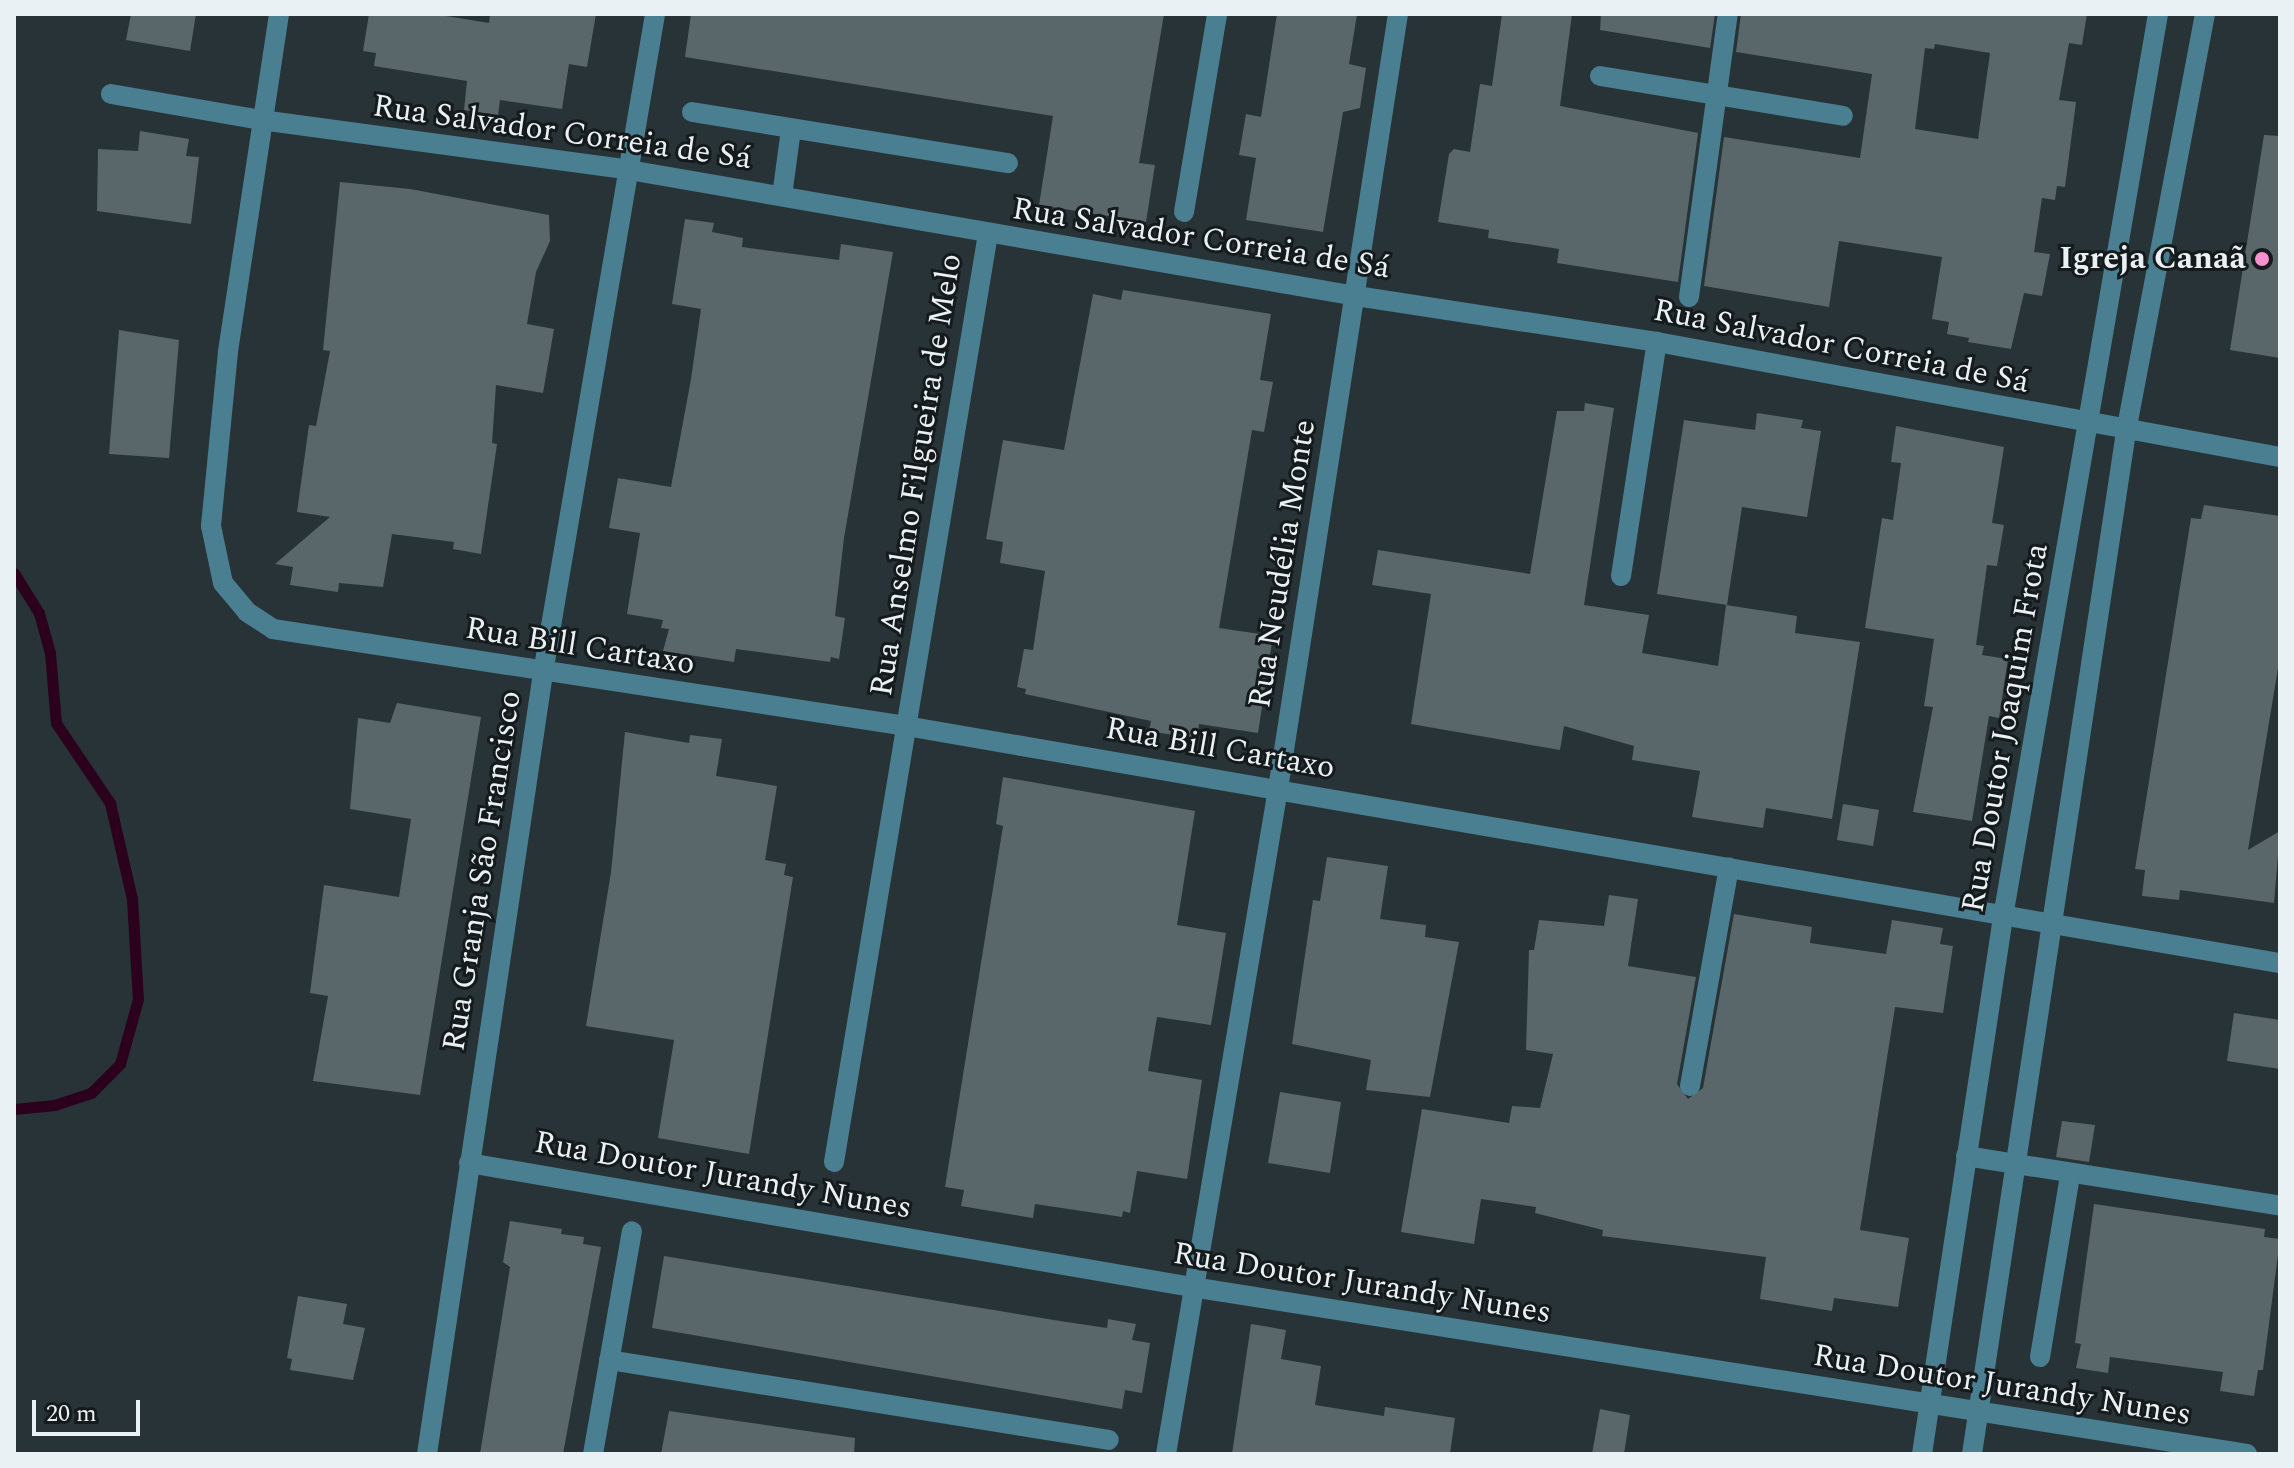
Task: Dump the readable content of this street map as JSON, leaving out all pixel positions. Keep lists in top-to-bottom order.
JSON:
{
  "streets": {
    "street": [
      "Rua Salvador Correia de Sá",
      "Rua Anselmo Filgueira de Melo",
      "Rua Neudélia Monte",
      "Rua Bill Cartaxo",
      "Rua Doutor Joaquim Frota",
      "Rua Granja São Francisco",
      "Rua Doutor Jurandy Nunes"
    ]
  },
  "crossings": [
    ["Rua Salvador Correia de Sá", "Rua Anselmo Filgueira de Melo"],
    ["Rua Salvador Correia de Sá", "Rua Neudélia Monte"],
    ["Rua Salvador Correia de Sá", "Rua Bill Cartaxo"],
    ["Rua Salvador Correia de Sá", "Rua Doutor Joaquim Frota"],
    ["Rua Salvador Correia de Sá", "Rua Granja São Francisco"],
    ["Rua Anselmo Filgueira de Melo", "Rua Bill Cartaxo"],
    ["Rua Neudélia Monte", "Rua Bill Cartaxo"],
    ["Rua Neudélia Monte", "Rua Doutor Jurandy Nunes"],
    ["Rua Bill Cartaxo", "Rua Doutor Joaquim Frota"],
    ["Rua Bill Cartaxo", "Rua Granja São Francisco"],
    ["Rua Doutor Joaquim Frota", "Rua Doutor Jurandy Nunes"],
    ["Rua Granja São Francisco", "Rua Doutor Jurandy Nunes"]
  ],
  "places": ["Igreja Canaã"],
  "scale_bar": "20 m"
}
